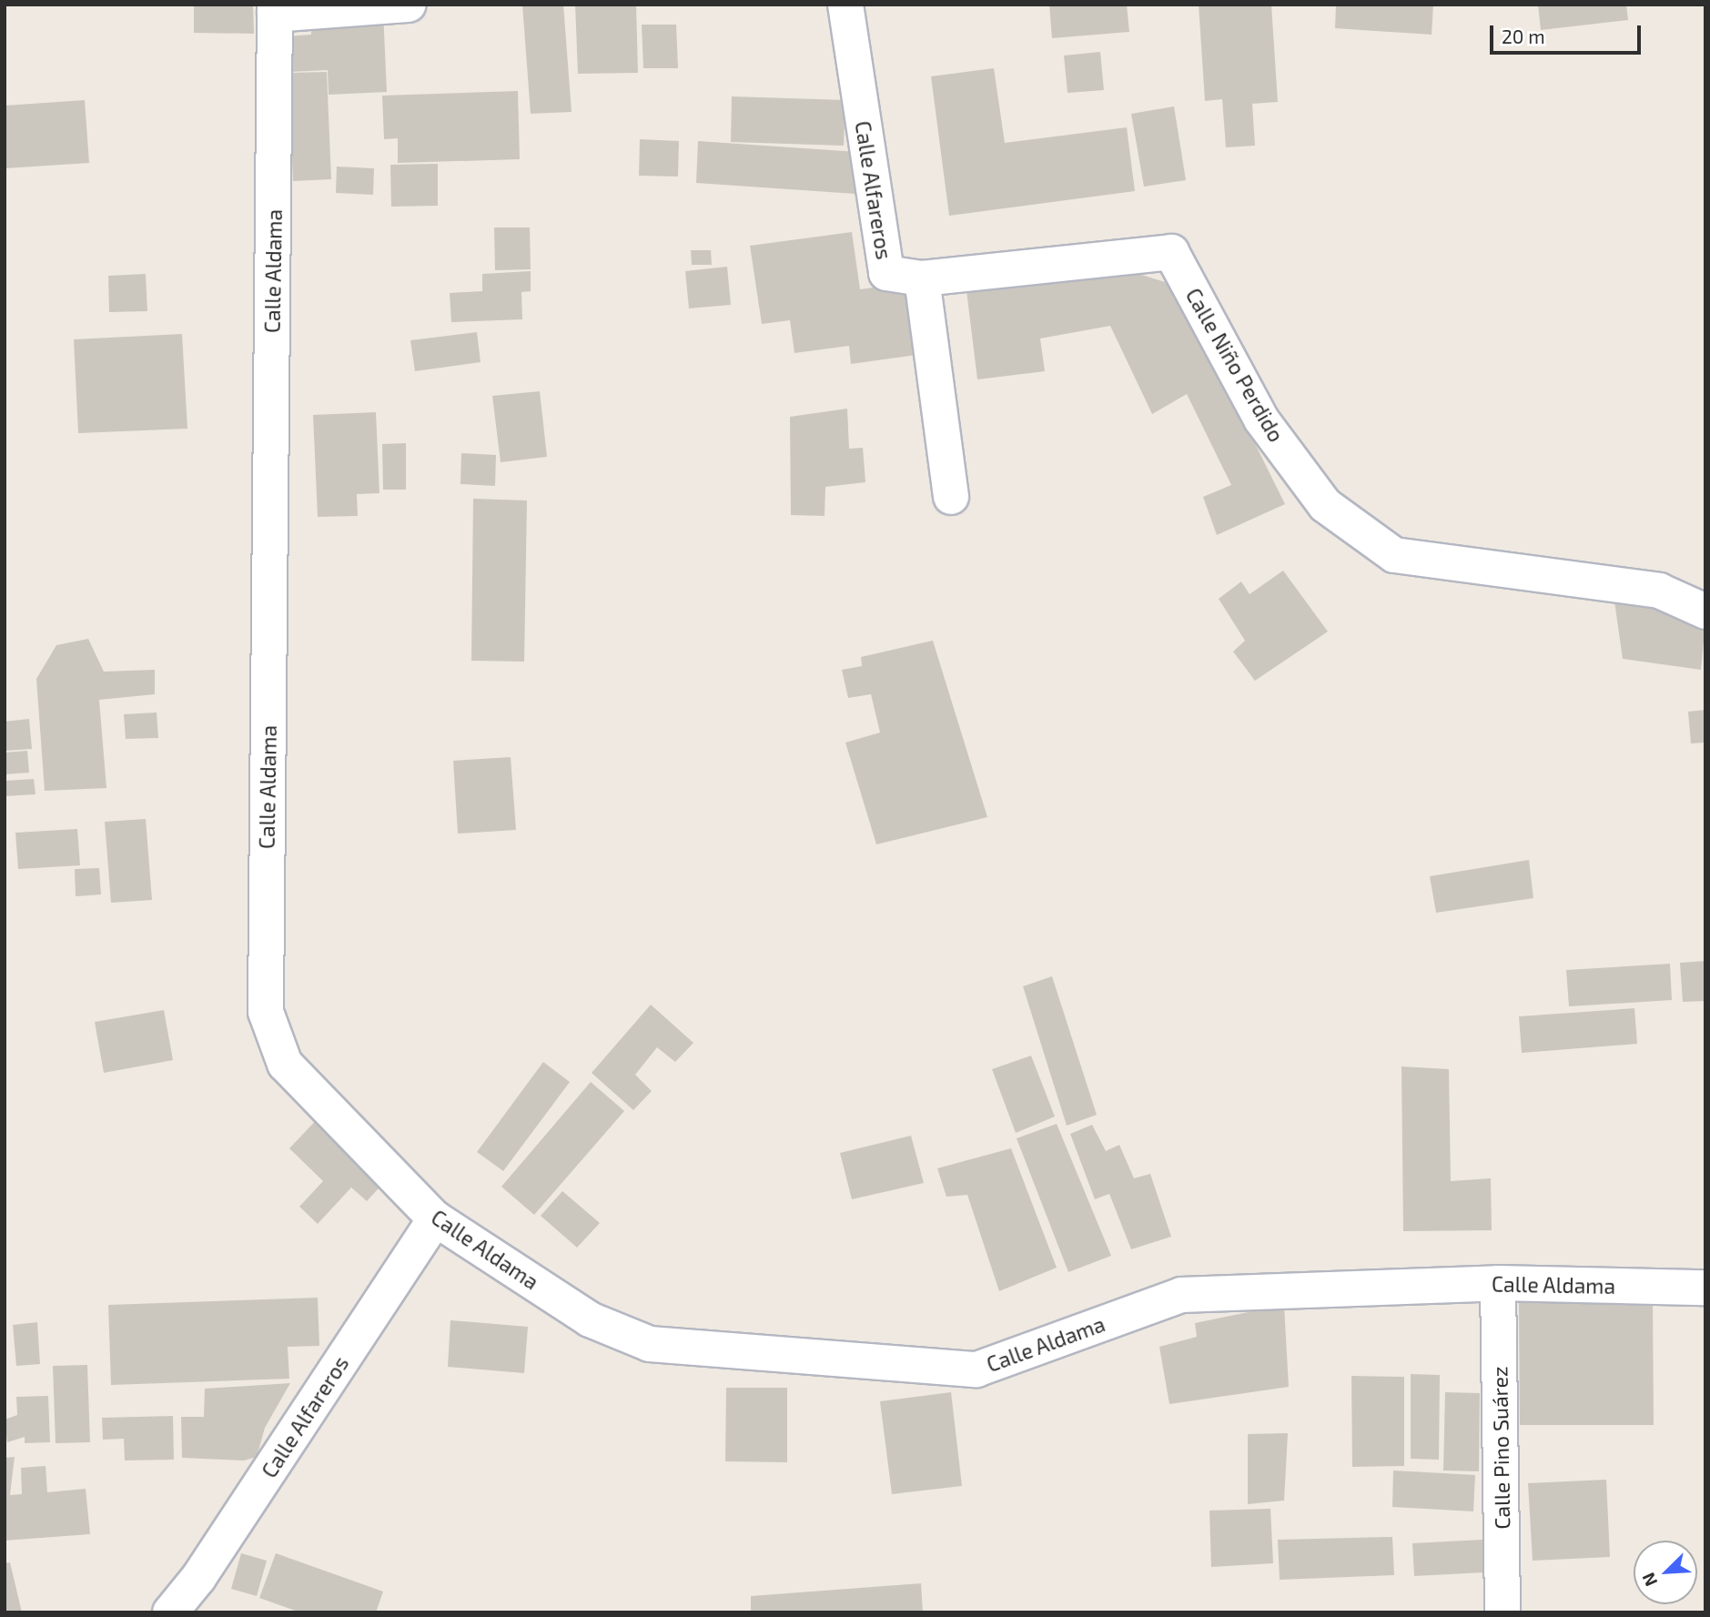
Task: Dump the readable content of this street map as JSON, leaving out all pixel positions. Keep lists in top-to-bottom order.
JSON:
{
  "streets": {
    "street": [
      "Calle Alfareros",
      "Calle Aldama",
      "Calle Niño Perdido",
      "Calle Pino Suárez"
    ]
  },
  "crossings": [
    ["Calle Alfareros", "Calle Aldama"],
    ["Calle Alfareros", "Calle Niño Perdido"],
    ["Calle Aldama", "Calle Pino Suárez"]
  ],
  "scale_bar": "20 m",
  "north": "bottom left"
}
